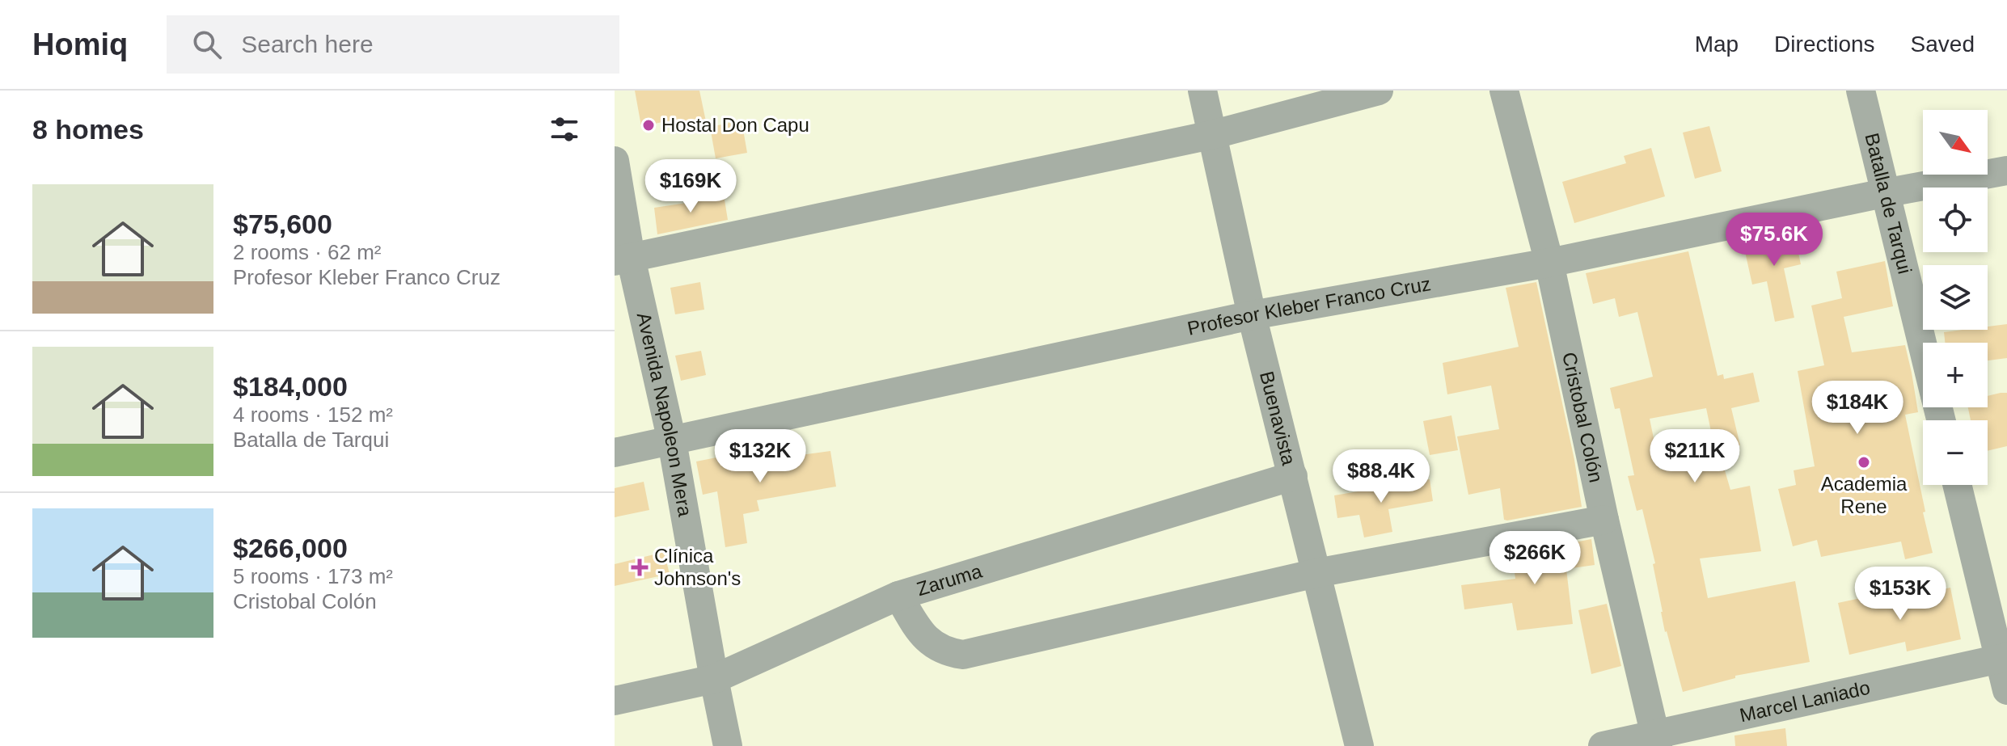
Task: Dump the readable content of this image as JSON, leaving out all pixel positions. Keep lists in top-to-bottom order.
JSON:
{
  "streets": {
    "street": [
      "Batalla de Tarqui",
      "Profesor Kleber Franco Cruz",
      "Avenida Napoleon Mera",
      "Cristobal Colón",
      "Buenavista",
      "Zaruma",
      "Marcel Laniado"
    ]
  },
  "crossings": [
    ["Batalla de Tarqui", "Profesor Kleber Franco Cruz"],
    ["Profesor Kleber Franco Cruz", "Avenida Napoleon Mera"],
    ["Profesor Kleber Franco Cruz", "Cristobal Colón"],
    ["Profesor Kleber Franco Cruz", "Buenavista"],
    ["Avenida Napoleon Mera", "Zaruma"],
    ["Cristobal Colón", "Marcel Laniado"],
    ["Buenavista", "Zaruma"]
  ],
  "places": {
    "other": ["Hostal Don Capu", "Academia Rene"],
    "health": ["Clínica Johnson's"]
  },
  "north": "bottom right",
  "page": {
    "header": "Homiq",
    "search": "Search here",
    "nav": ["Map", "Directions", "Saved"],
    "heading": "8 homes",
    "map_buttons": ["+", "−"],
    "price": [
      "$169K",
      "$75.6K",
      "$184K",
      "$132K",
      "$211K",
      "$88.4K",
      "$266K",
      "$153K"
    ],
    "list": [
      {
        "name": "$75,600",
        "note": "2 rooms · 62 m² · Profesor Kleber Franco Cruz"
      },
      {
        "name": "$184,000",
        "note": "4 rooms · 152 m² · Batalla de Tarqui"
      },
      {
        "name": "$266,000",
        "note": "5 rooms · 173 m² · Cristobal Colón"
      }
    ]
  }
}
